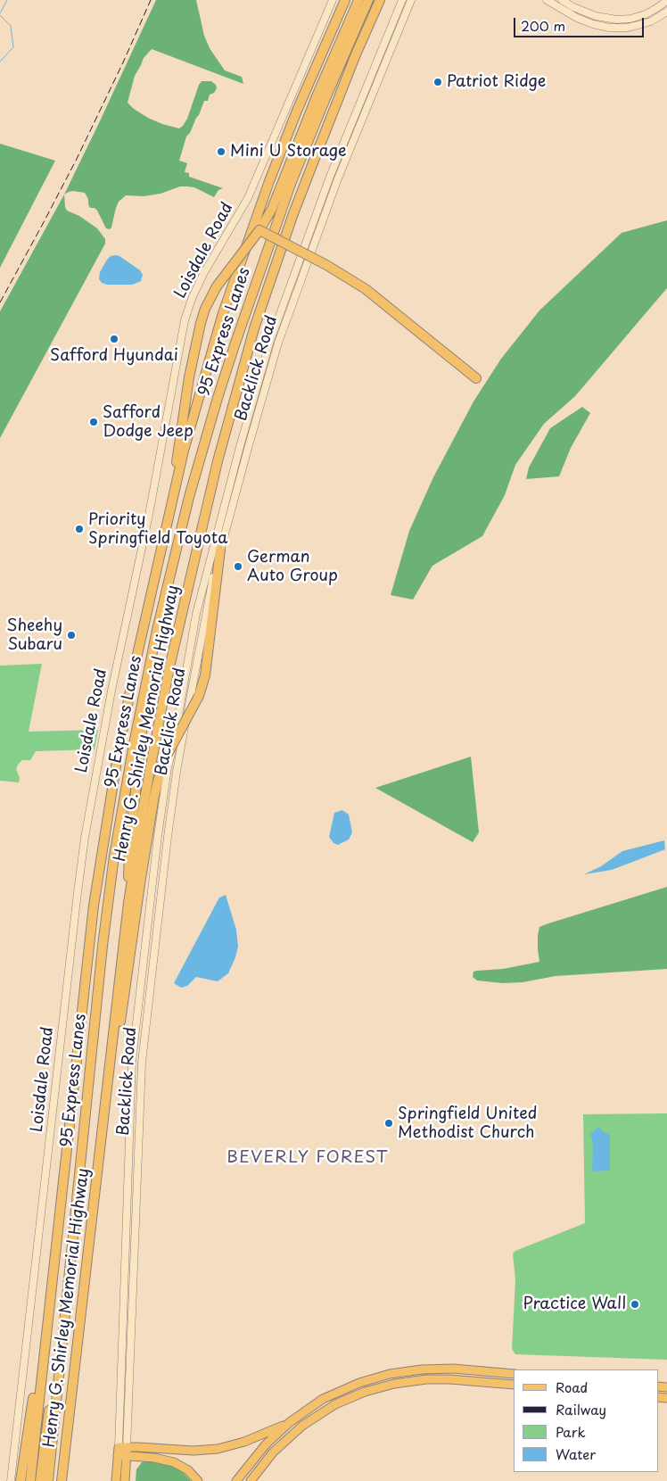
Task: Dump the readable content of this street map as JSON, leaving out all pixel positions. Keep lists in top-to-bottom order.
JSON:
{
  "streets": {
    "highway": ["95 Express Lanes", "Henry G. Shirley Memorial Highway"],
    "main road": ["Loisdale Road", "Backlick Road"]
  },
  "districts": ["BEVERLY FOREST"],
  "places": [
    "Patriot Ridge",
    "Mini U Storage",
    "Safford Hyundai",
    "Safford Dodge Jeep",
    "Priority Springfield Toyota",
    "German Auto Group",
    "Sheehy Subaru",
    "Springfield United Methodist Church",
    "Practice Wall"
  ],
  "legend": [
    "Road",
    "Railway",
    "Park",
    "Water"
  ],
  "scale_bar": "200 m"
}
